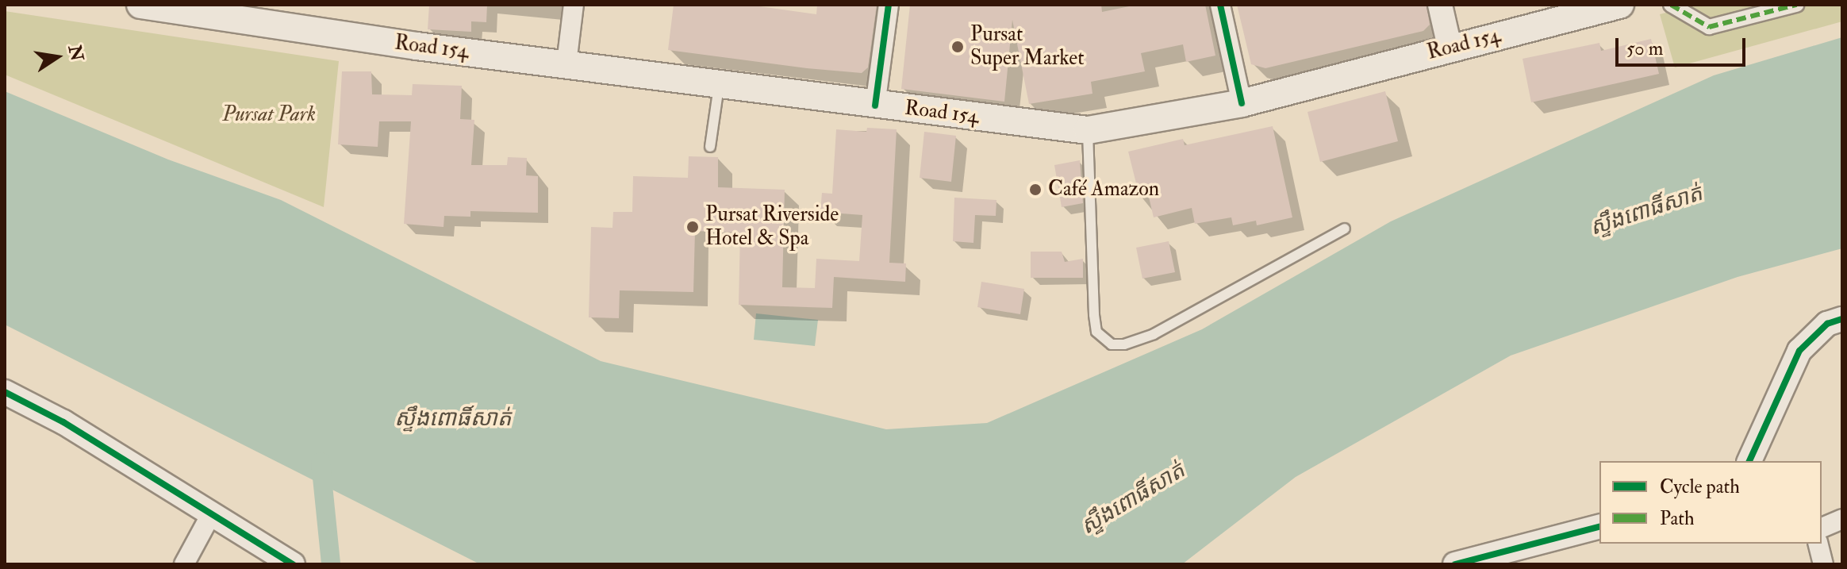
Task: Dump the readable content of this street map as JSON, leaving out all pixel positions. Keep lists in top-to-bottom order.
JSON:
{
  "streets": {
    "main road": ["Road 154"]
  },
  "water": ["ស្ទឹងពោធិ៍សាត់"],
  "parks": ["Pursat Park"],
  "places": ["Pursat Super Market", "Café Amazon", "Pursat Riverside Hotel & Spa"],
  "legend": ["Cycle path", "Path"],
  "scale_bar": "50 m",
  "north": "right"
}
